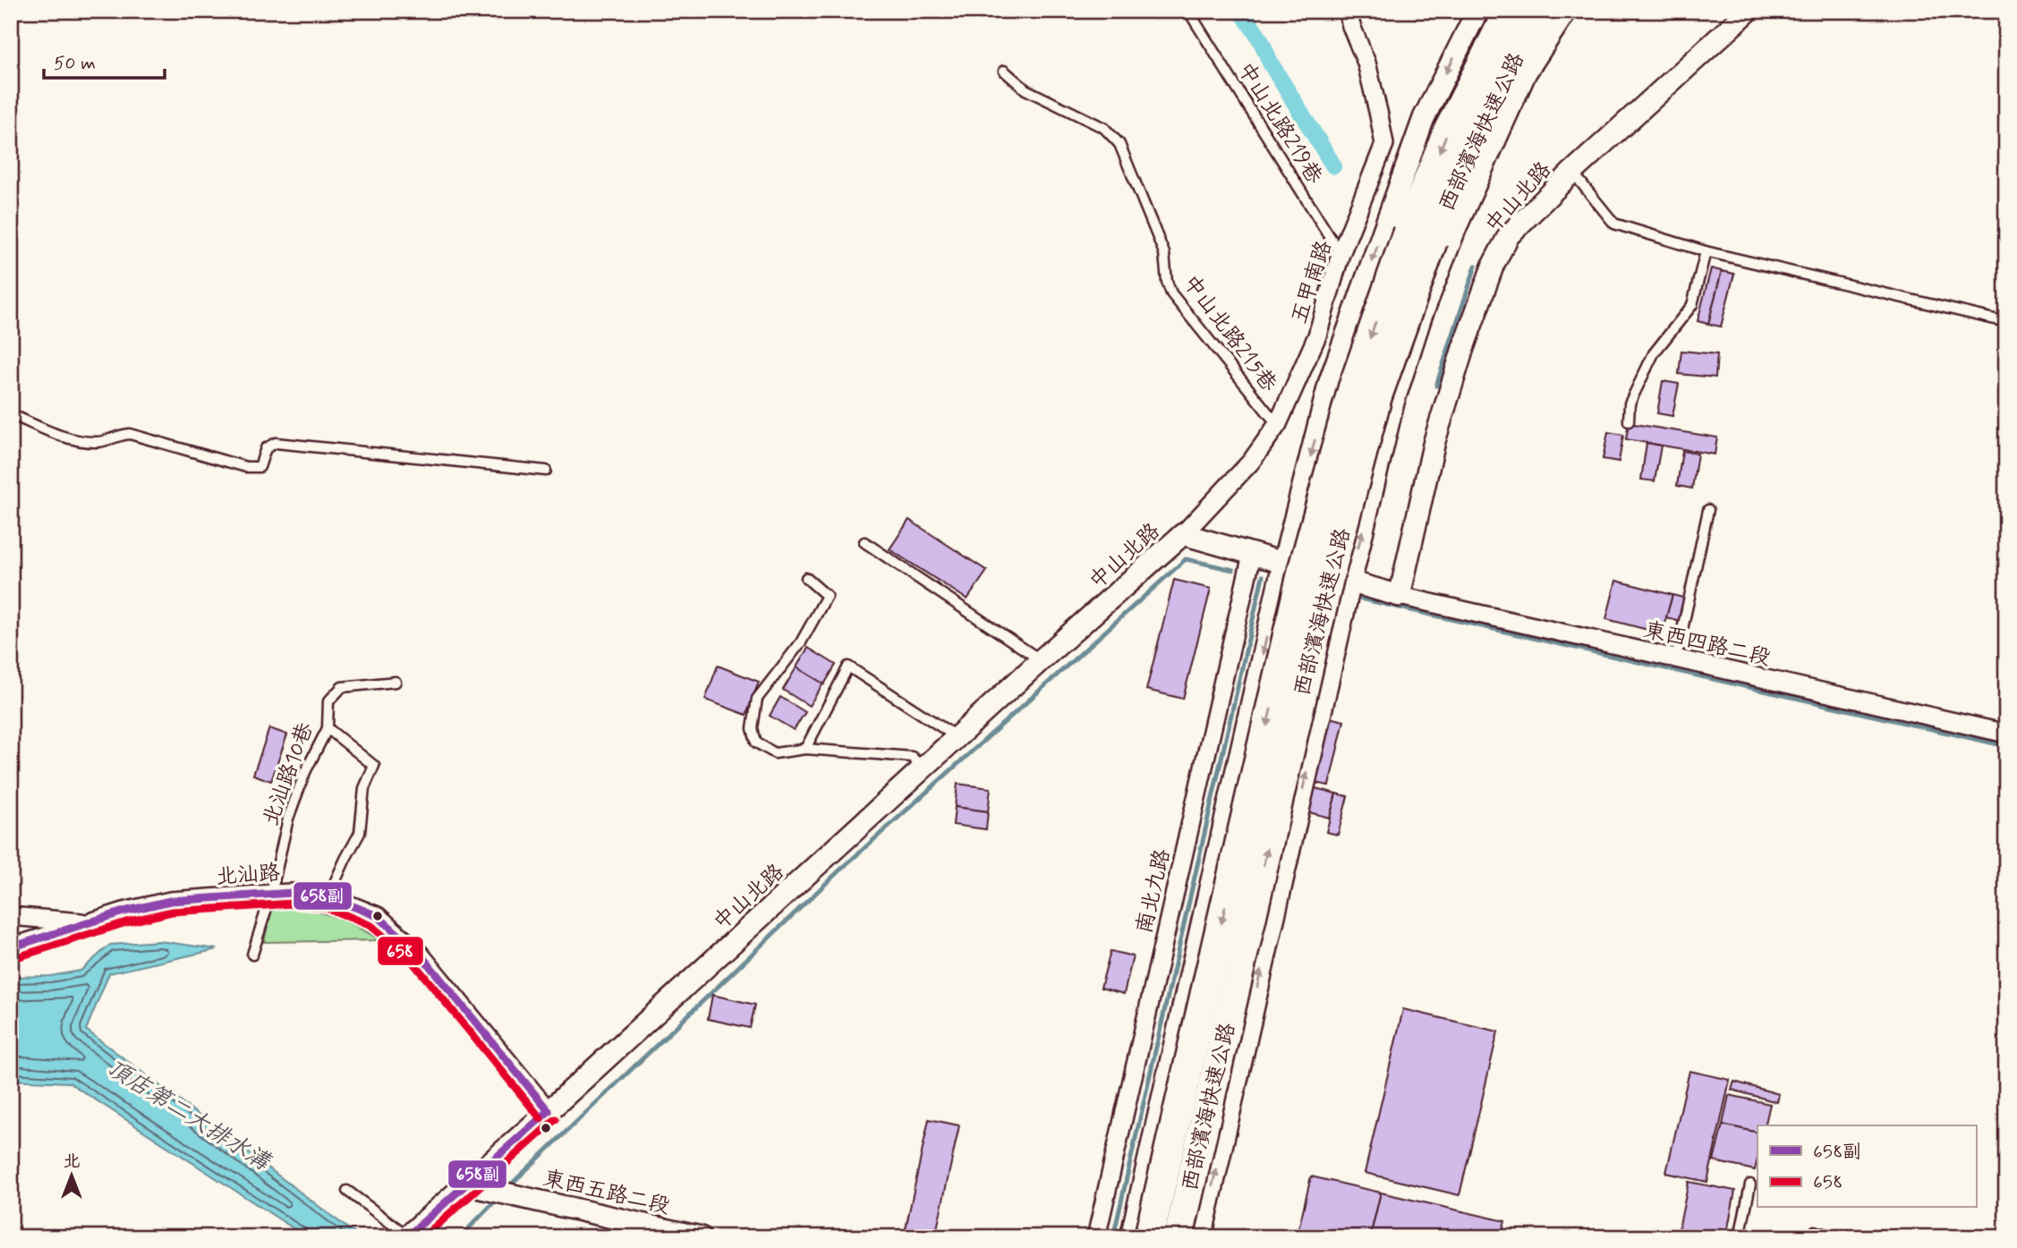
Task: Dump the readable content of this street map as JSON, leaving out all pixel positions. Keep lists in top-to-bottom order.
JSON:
{
  "streets": {
    "highway": ["西部濱海快速公路"],
    "street": [
      "中山北路",
      "五甲南路",
      "東西四路二段",
      "北汕路",
      "南北九路",
      "東西五路二段"
    ],
    "lane": ["中山北路219巷", "中山北路215巷", "北汕路10巷"]
  },
  "crossings": [
    ["中山北路219巷", "五甲南路"],
    ["中山北路", "五甲南路"],
    ["中山北路", "東西四路二段"],
    ["中山北路", "北汕路"],
    ["中山北路", "南北九路"],
    ["中山北路", "東西五路二段"],
    ["五甲南路", "中山北路215巷"],
    ["北汕路10巷", "北汕路"]
  ],
  "water": ["頂店第二大排水溝"],
  "lines": ["transit line 658副", "transit line 658"],
  "legend": ["658副", "658"],
  "scale_bar": "50 m",
  "north": "top"
}
